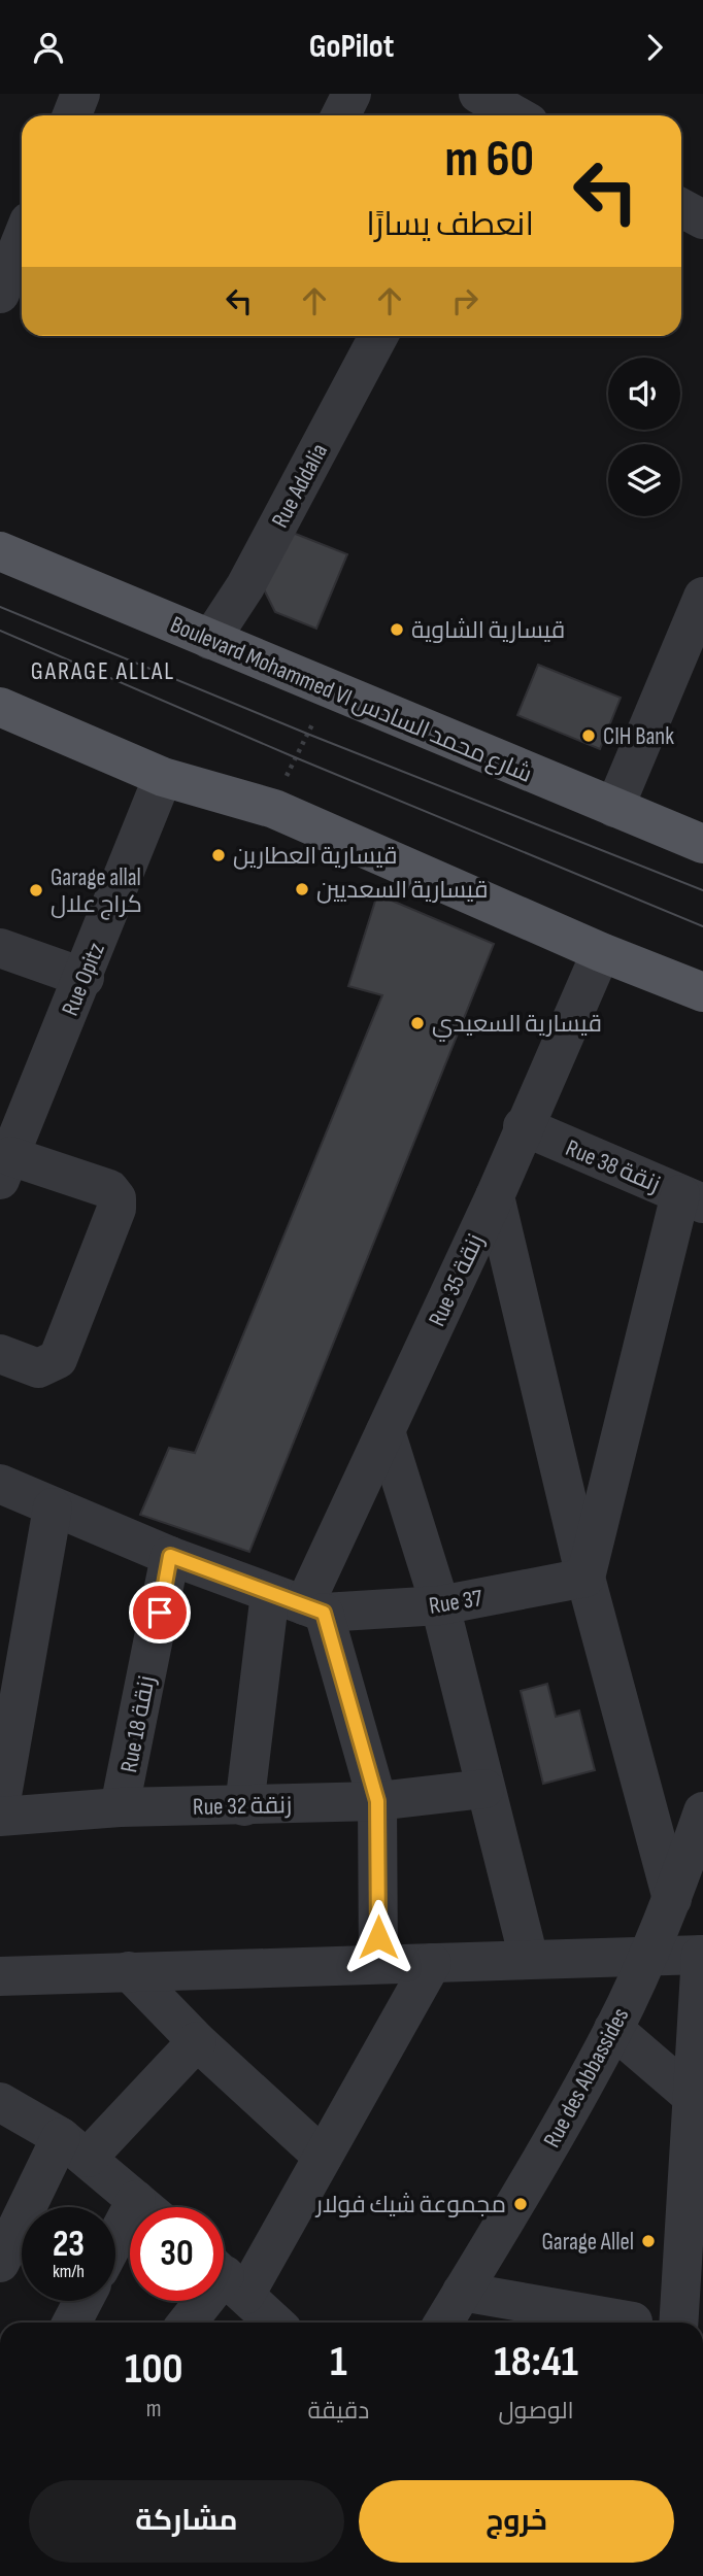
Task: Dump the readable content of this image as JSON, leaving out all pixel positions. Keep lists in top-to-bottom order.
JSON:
{
  "streets": {
    "main road": ["Boulevard Mohammed VI شارع محمد السادس"],
    "street": [
      "Rue Addalia",
      "Rue Opitz",
      "Rue 38 زنقة",
      "Rue 35 زنقة",
      "Rue 37",
      "Rue 18 زنقة",
      "Rue 32 زنقة",
      "Rue des Abbassides"
    ]
  },
  "crossings": [
    ["Rue Addalia", "Boulevard Mohammed VI شارع محمد السادس"],
    ["Rue 38 زنقة", "Rue 35 زنقة"],
    ["Rue 35 زنقة", "Rue 37"],
    ["Rue 35 زنقة", "Rue 32 زنقة"],
    ["Rue 18 زنقة", "Rue 32 زنقة"]
  ],
  "districts": ["GARAGE ALLAL"],
  "places": [
    "قيسارية الشاوية",
    "CIH Bank",
    "قيسارية العطارين",
    "قيسارية السعديين",
    "Garage allal كراج علال",
    "قيسارية السعيدي",
    "مجموعة شيك فولار",
    "Garage Allel"
  ],
  "page": {
    "header": "GoPilot",
    "turn": ["60 m", "انعطف يسارًا"],
    "speed": "23 km/h",
    "limit": "30",
    "eta": [
      "18:41",
      "الوصول",
      "1",
      "دقيقة",
      "100",
      "m"
    ],
    "buttons": ["خروج", "مشاركة"]
  }
}
